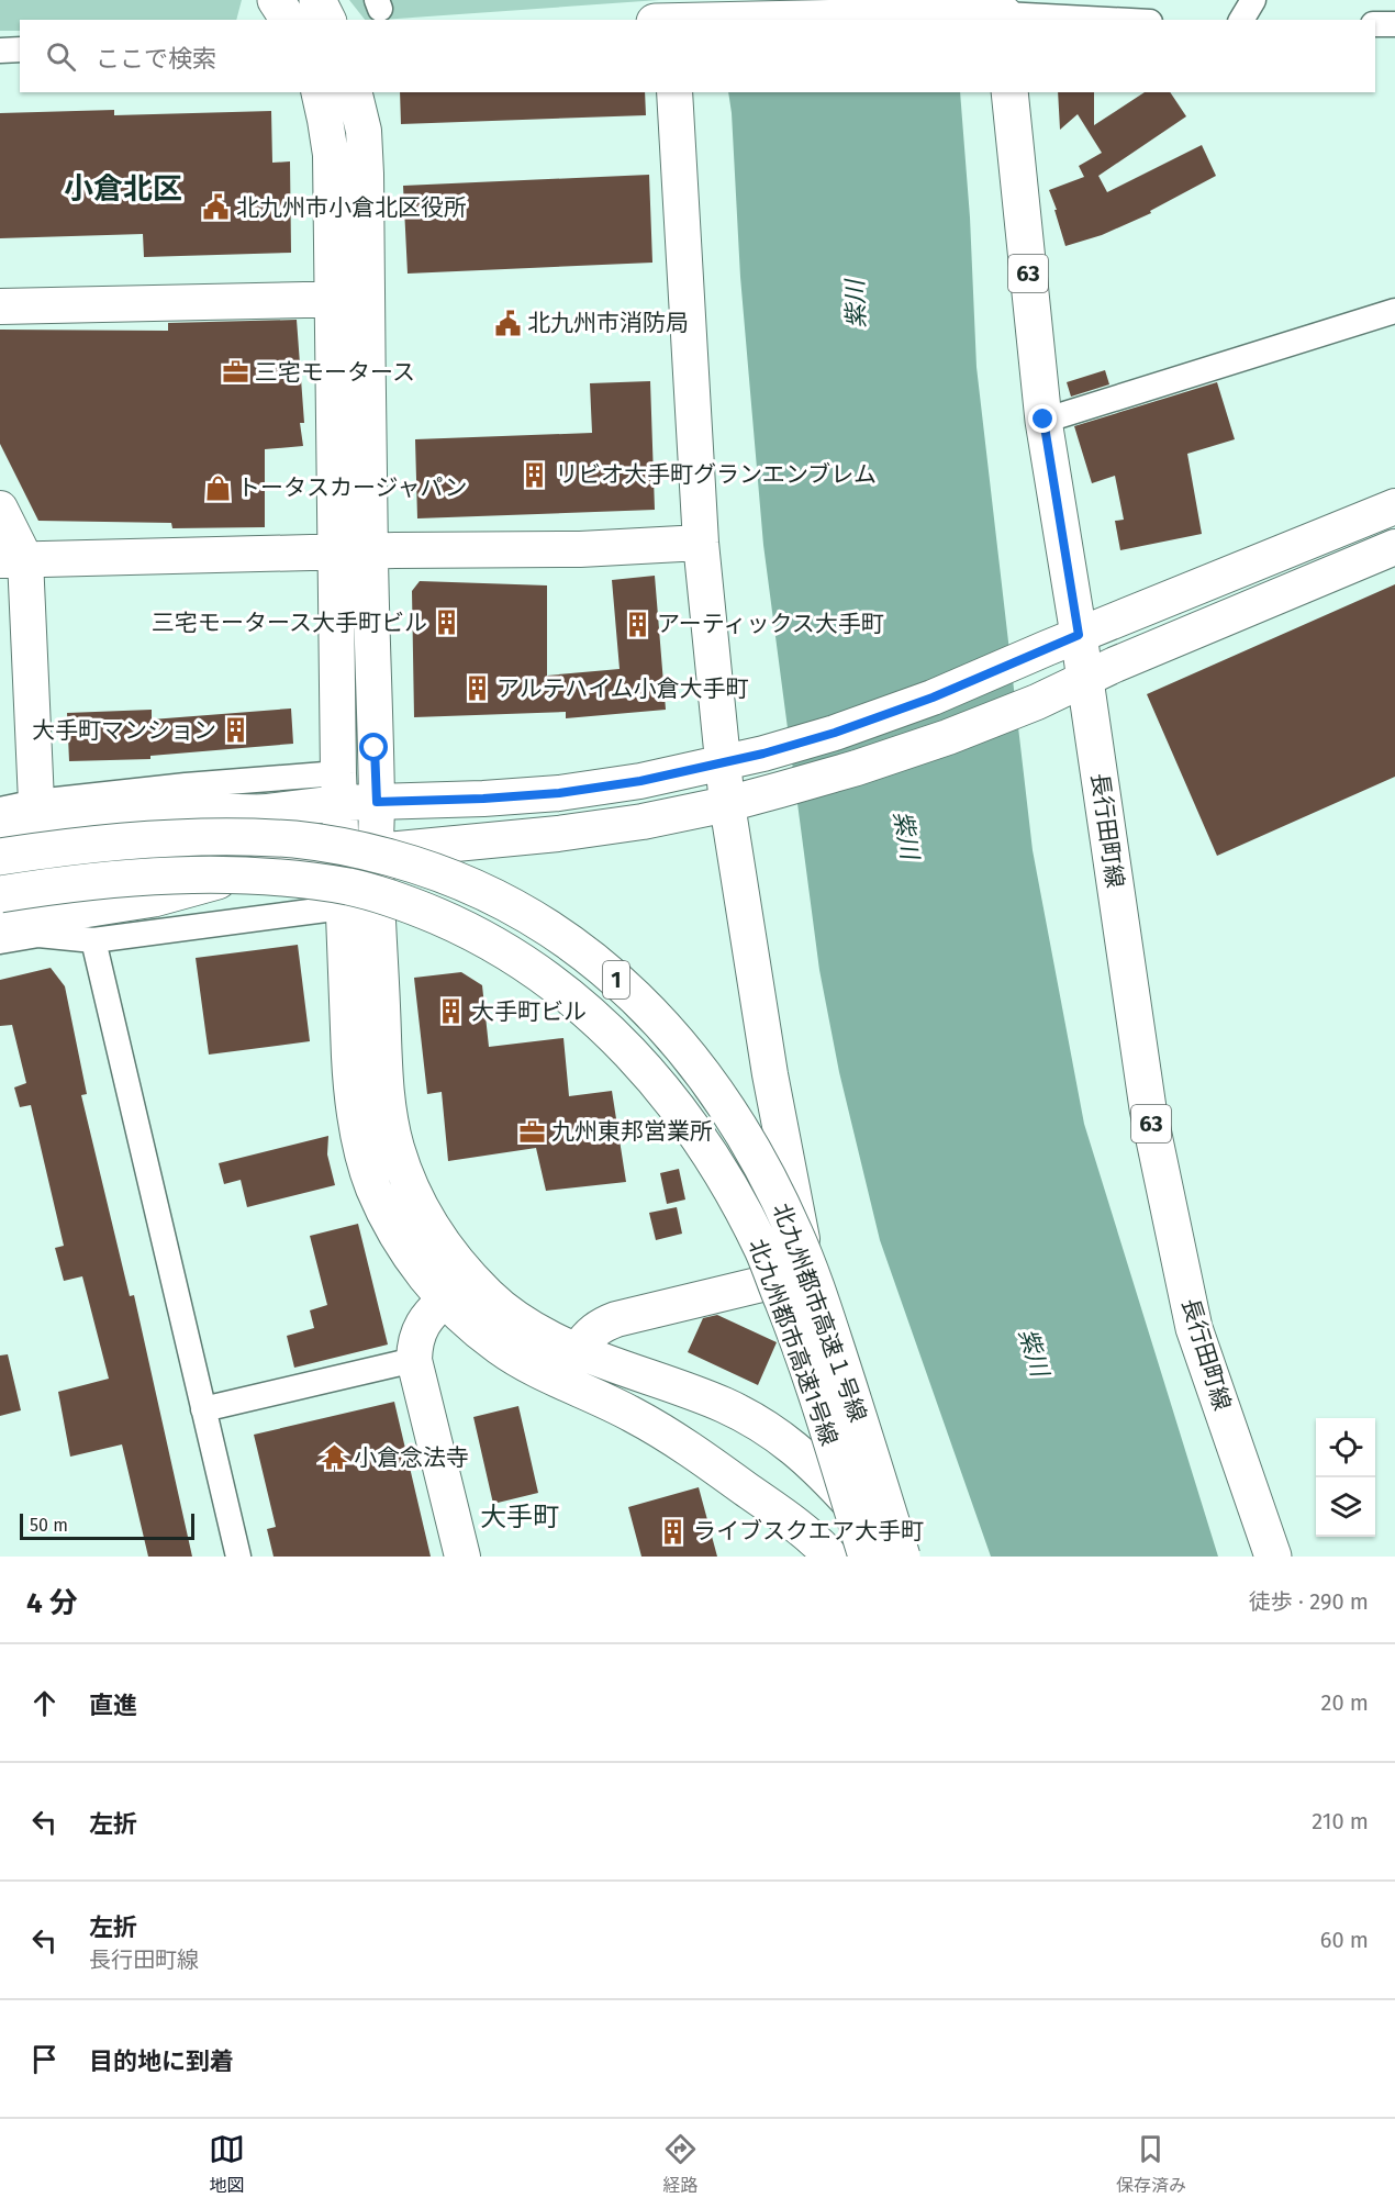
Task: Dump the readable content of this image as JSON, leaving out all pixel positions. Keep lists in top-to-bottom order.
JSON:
{
  "streets": {
    "main road": [
      "63",
      "長行田町線",
      "1",
      "北九州都市高速１号線",
      "北九州都市高速1号線"
    ]
  },
  "districts": ["小倉北区", "大手町"],
  "water": ["紫川"],
  "places": {
    "public building": ["北九州市小倉北区役所", "北九州市消防局"],
    "office": ["三宅モータース", "九州東邦営業所"],
    "building": [
      "リビオ大手町グランエンブレム",
      "三宅モータース大手町ビル",
      "アーティックス大手町",
      "アルテハイム小倉大手町",
      "大手町マンション",
      "大手町ビル",
      "ライブスクエア大手町"
    ],
    "shop": ["トータスカージャパン"],
    "temple": ["小倉念法寺"]
  },
  "scale_bar": "50 m",
  "page": {
    "search": "ここで検索",
    "scale": "50 m",
    "heading": ["4 分", "徒歩 · 290 m"],
    "list": [
      ["直進", "20 m"],
      ["左折", "210 m"],
      ["左折", "長行田町線", "60 m"],
      "目的地に到着"
    ],
    "nav": ["地図", "経路", "保存済み"]
  }
}
